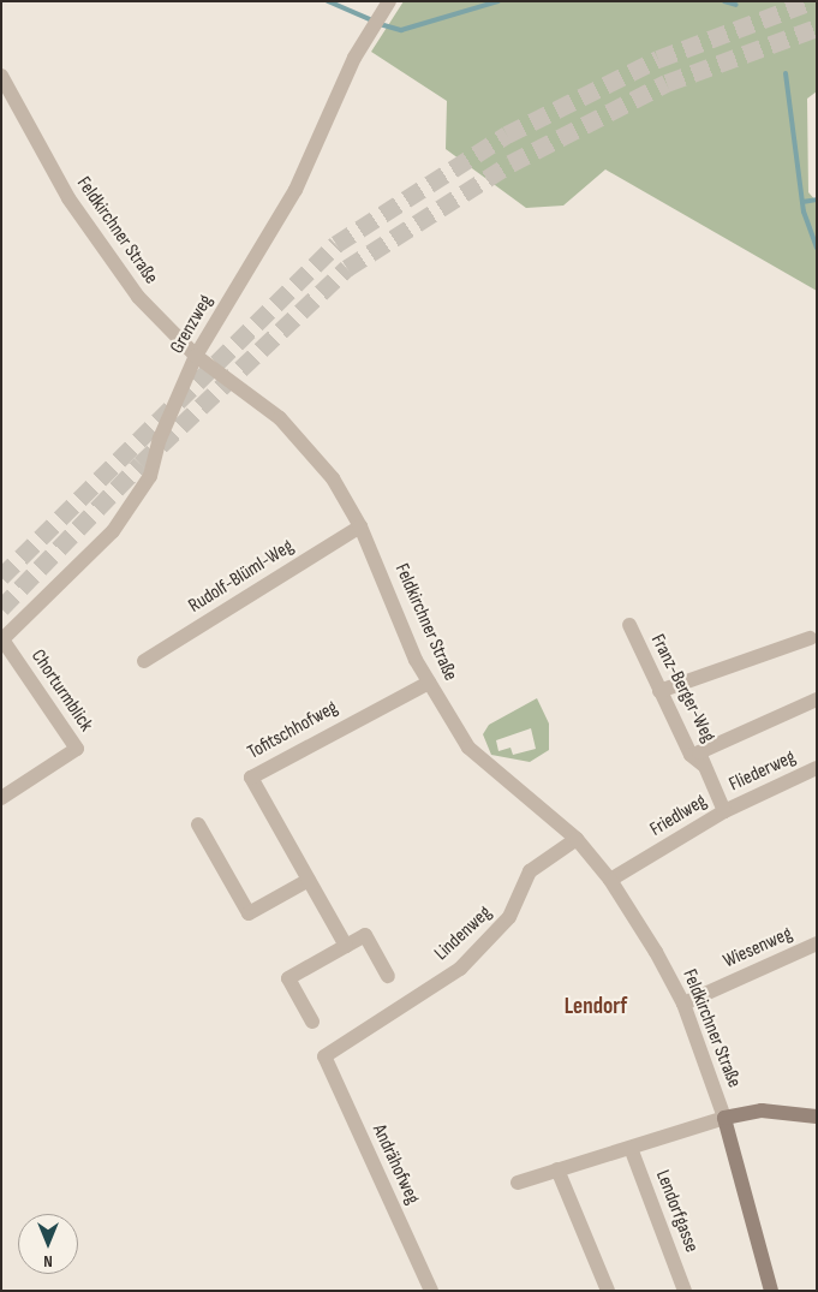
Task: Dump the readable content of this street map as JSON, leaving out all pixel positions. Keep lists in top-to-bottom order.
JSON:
{
  "streets": {
    "main road": ["Feldkirchner Straße"],
    "street": [
      "Grenzweg",
      "Rudolf-Blüml-Weg",
      "Franz-Berger-Weg",
      "Chorturmblick",
      "Tofitschhofweg",
      "Fliederweg",
      "Friedlweg",
      "Lindenweg",
      "Wiesenweg",
      "Andrähofweg",
      "Lendorfgasse"
    ]
  },
  "crossings": [
    ["Feldkirchner Straße", "Grenzweg"],
    ["Feldkirchner Straße", "Rudolf-Blüml-Weg"],
    ["Feldkirchner Straße", "Tofitschhofweg"],
    ["Feldkirchner Straße", "Friedlweg"],
    ["Feldkirchner Straße", "Lindenweg"],
    ["Feldkirchner Straße", "Wiesenweg"],
    ["Grenzweg", "Chorturmblick"],
    ["Franz-Berger-Weg", "Friedlweg"],
    ["Fliederweg", "Friedlweg"],
    ["Lindenweg", "Andrähofweg"]
  ],
  "districts": ["Lendorf"],
  "north": "bottom"
}
